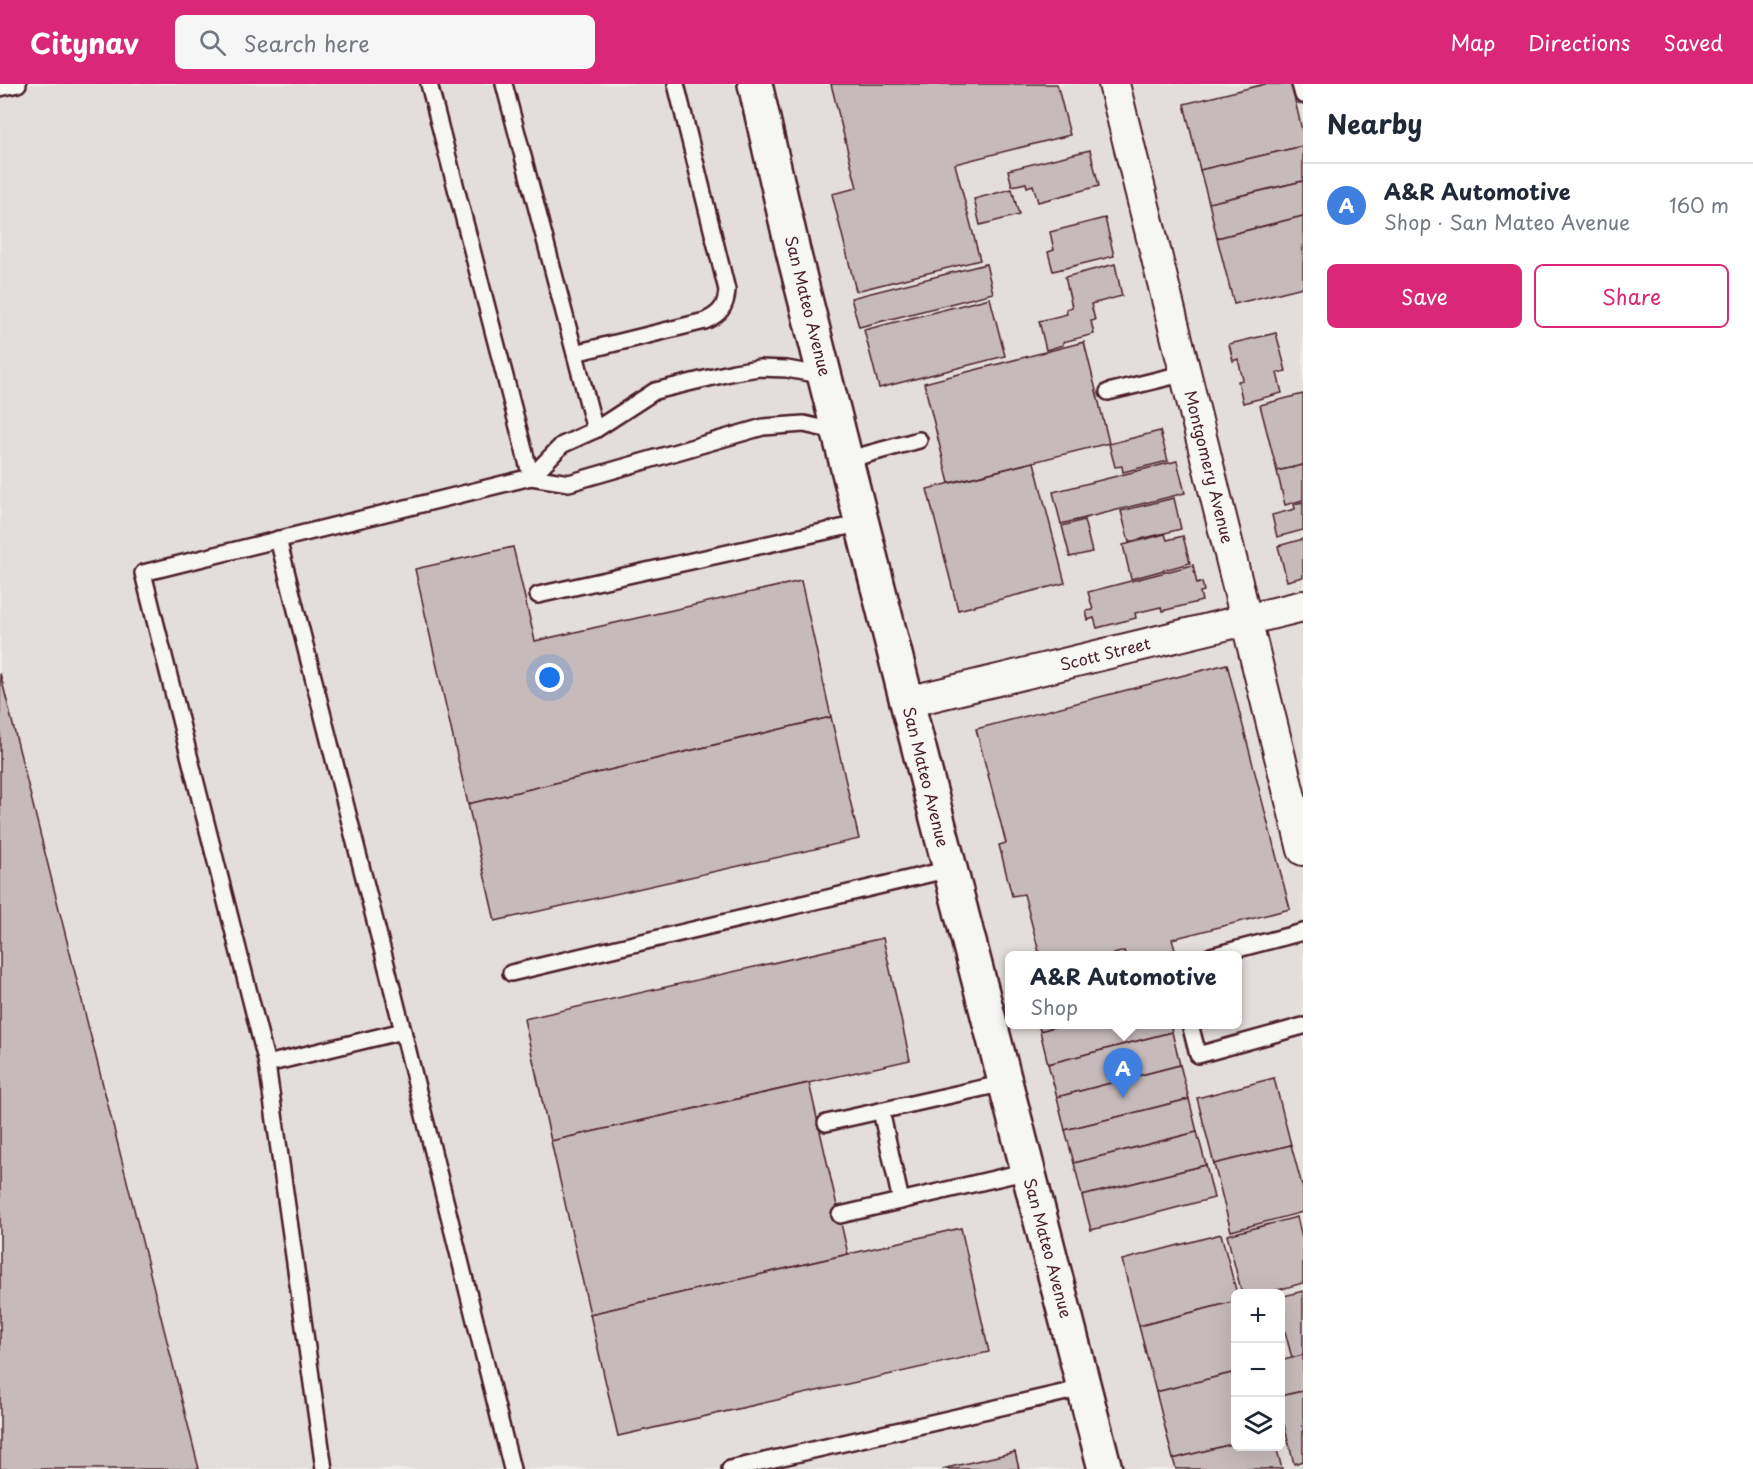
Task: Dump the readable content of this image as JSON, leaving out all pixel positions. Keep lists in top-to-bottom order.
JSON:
{
  "streets": {
    "main road": ["San Mateo Avenue"],
    "street": ["Montgomery Avenue", "Scott Street"]
  },
  "crossings": [
    ["San Mateo Avenue", "Scott Street"],
    ["Montgomery Avenue", "Scott Street"]
  ],
  "page": {
    "header": "Citynav",
    "search": "Search here",
    "nav": ["Map", "Directions", "Saved"],
    "heading": "Nearby",
    "list": [
      {
        "mark": "A",
        "name": "A&R Automotive",
        "note": "Shop · San Mateo Avenue",
        "value": "160 m"
      }
    ],
    "buttons": ["Save", "Share"],
    "popup": ["A&R Automotive", "Shop"],
    "pins": "A",
    "map_buttons": ["+", "−"]
  }
}
